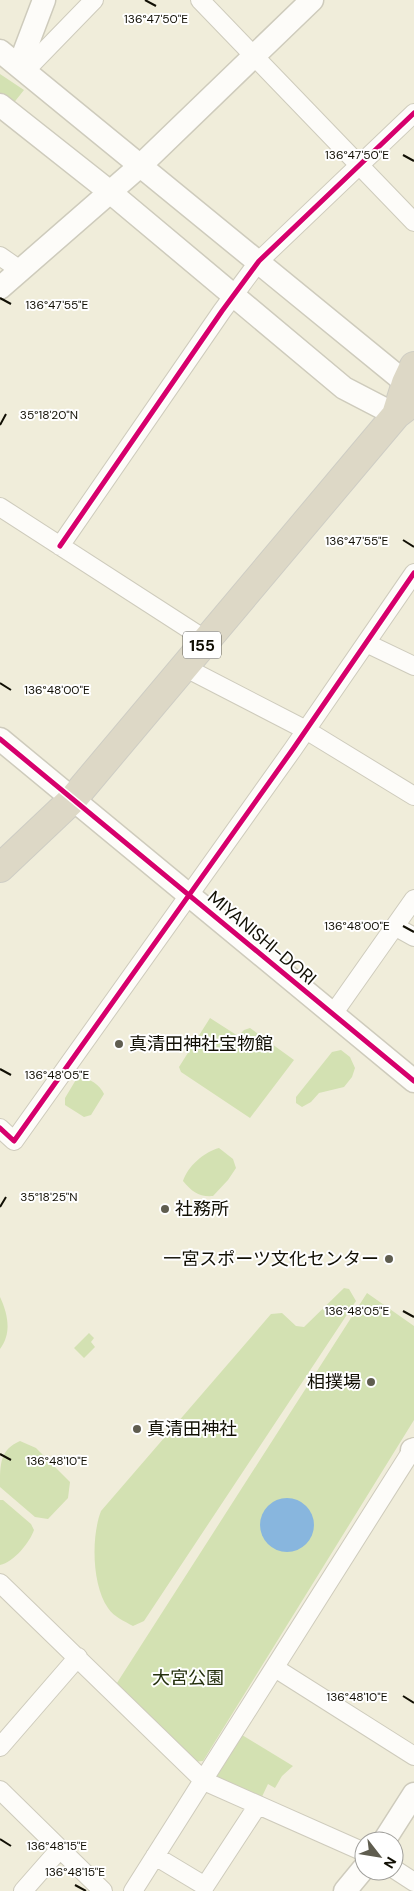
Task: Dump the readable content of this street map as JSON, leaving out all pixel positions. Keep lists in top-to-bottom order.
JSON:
{
  "streets": {
    "highway": ["155"],
    "street": ["MIYANISHI-DORI"]
  },
  "crossings": [
    ["155", "MIYANISHI-DORI"]
  ],
  "parks": ["大宮公園"],
  "places": [
    "真清田神社宝物館",
    "社務所",
    "一宮スポーツ文化センター",
    "相撲場",
    "真清田神社"
  ],
  "north": "bottom right",
  "coordinates": [
    "136°47'50\"E",
    "136°47'55\"E",
    "35°18'20\"N",
    "136°48'00\"E",
    "136°48'05\"E",
    "35°18'25\"N",
    "136°48'10\"E",
    "136°48'15\"E"
  ]
}
